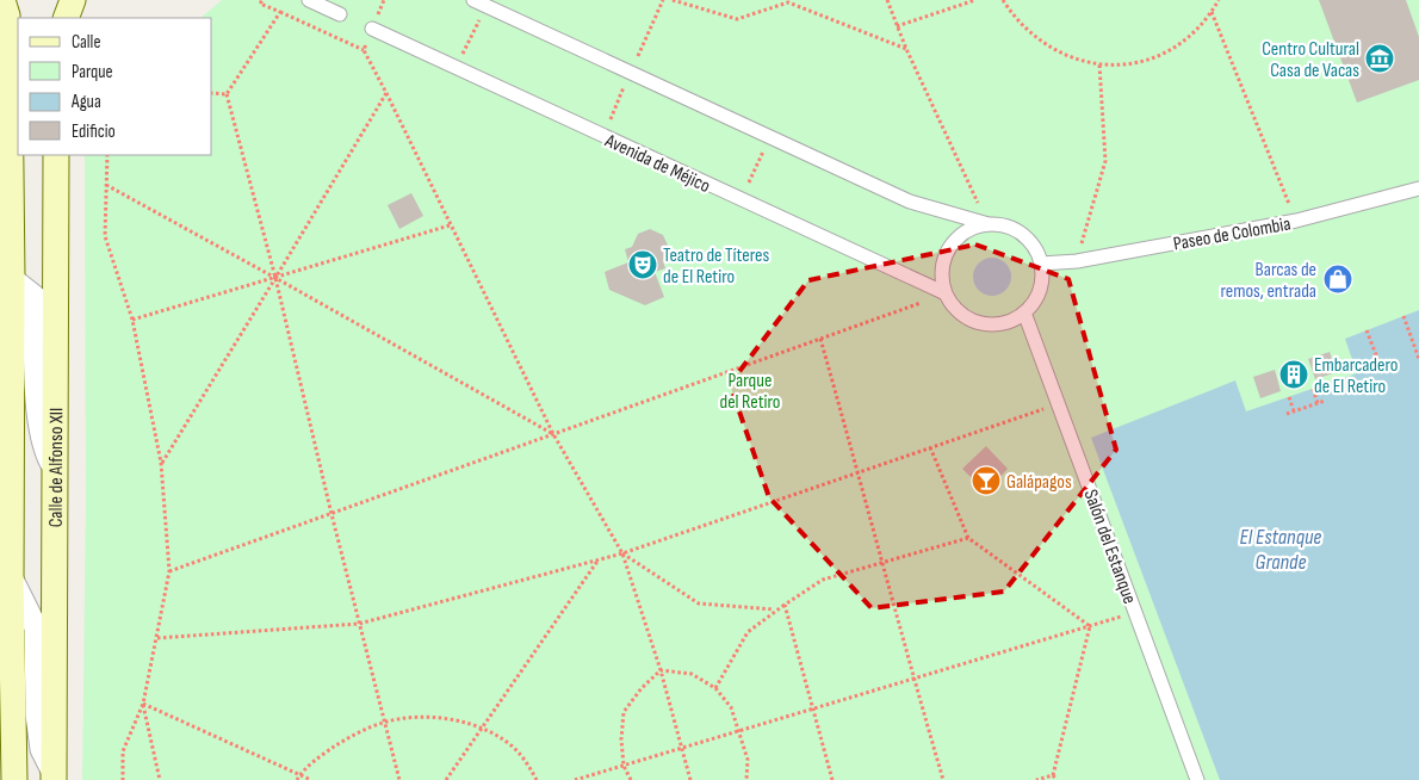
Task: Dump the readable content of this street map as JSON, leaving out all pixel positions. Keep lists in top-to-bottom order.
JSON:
{
  "streets": {
    "main road": ["Calle de Alfonso XII"],
    "street": ["Avenida de Méjico", "Paseo de Colombia", "Salón del Estanque"]
  },
  "crossings": [
    ["Avenida de Méjico", "Paseo de Colombia"],
    ["Avenida de Méjico", "Salón del Estanque"],
    ["Paseo de Colombia", "Salón del Estanque"]
  ],
  "water": ["El Estanque Grande"],
  "parks": ["Parque del Retiro"],
  "places": {
    "museum": ["Centro Cultural Casa de Vacas"],
    "theatre": ["Teatro de Títeres de El Retiro"],
    "shop": ["Barcas de remos, entrada"],
    "building": ["Embarcadero de El Retiro"],
    "bar": ["Galápagos"]
  },
  "legend": [
    "Calle",
    "Parque",
    "Agua",
    "Edificio"
  ]
}
